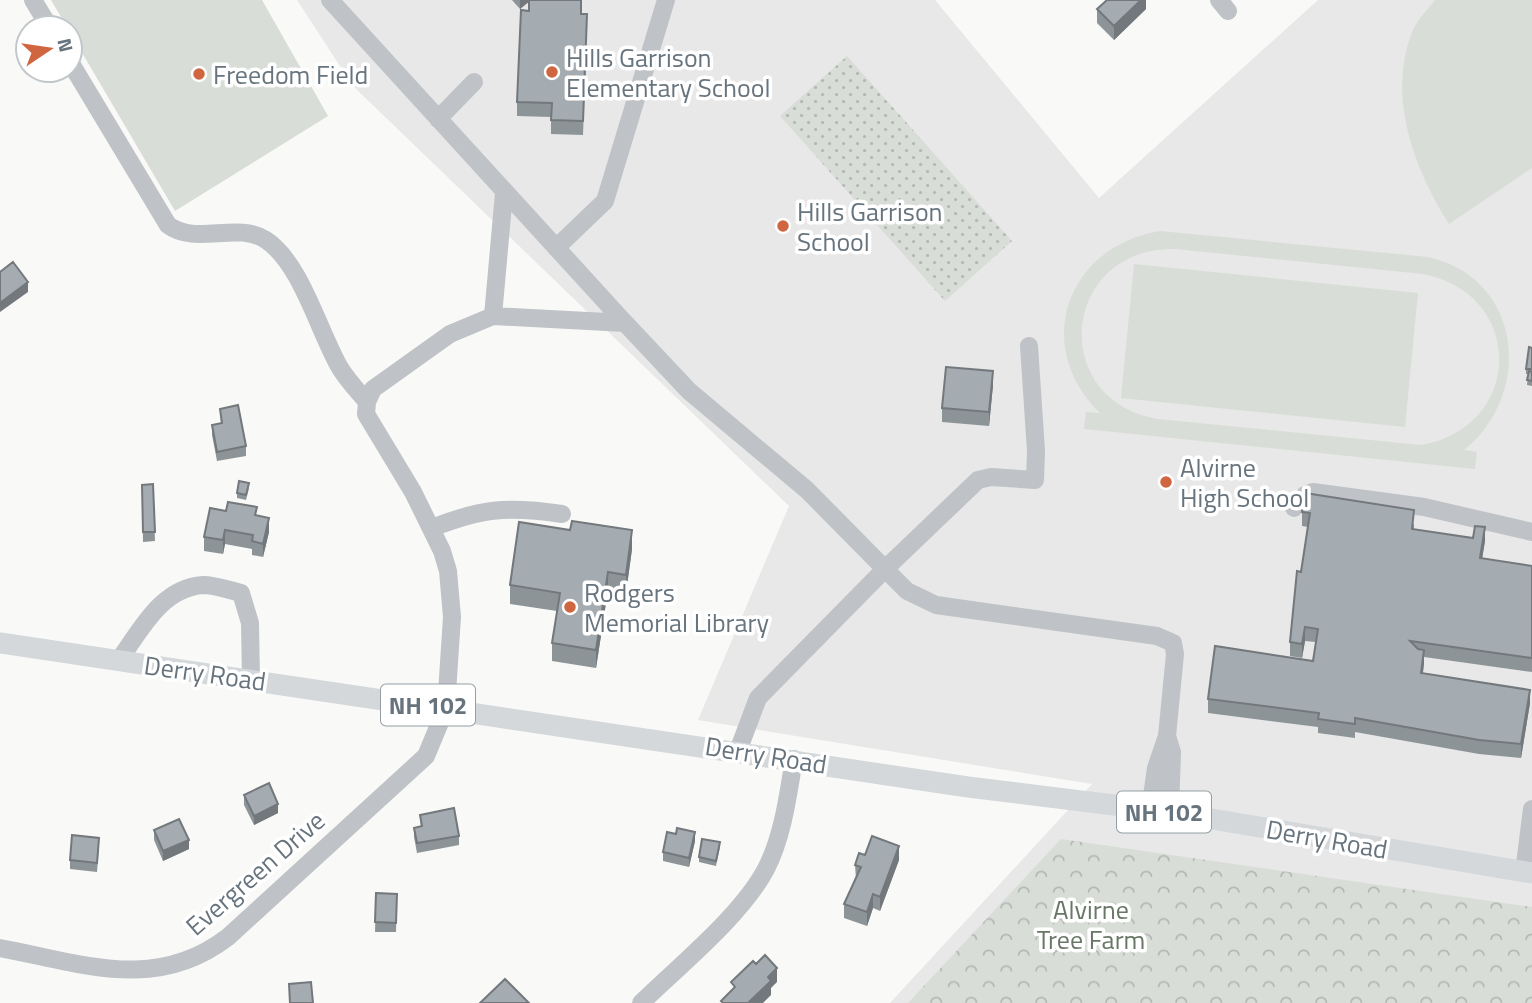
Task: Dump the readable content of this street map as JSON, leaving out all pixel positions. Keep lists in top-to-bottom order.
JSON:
{
  "streets": {
    "main road": ["Derry Road", "NH 102"],
    "street": ["Evergreen Drive"]
  },
  "crossings": [
    ["Derry Road", "Evergreen Drive"]
  ],
  "parks": ["Alvirne Tree Farm"],
  "places": [
    "Hills Garrison Elementary School",
    "Freedom Field",
    "Hills Garrison School",
    "Alvirne High School",
    "Rodgers Memorial Library"
  ],
  "north": "right"
}
